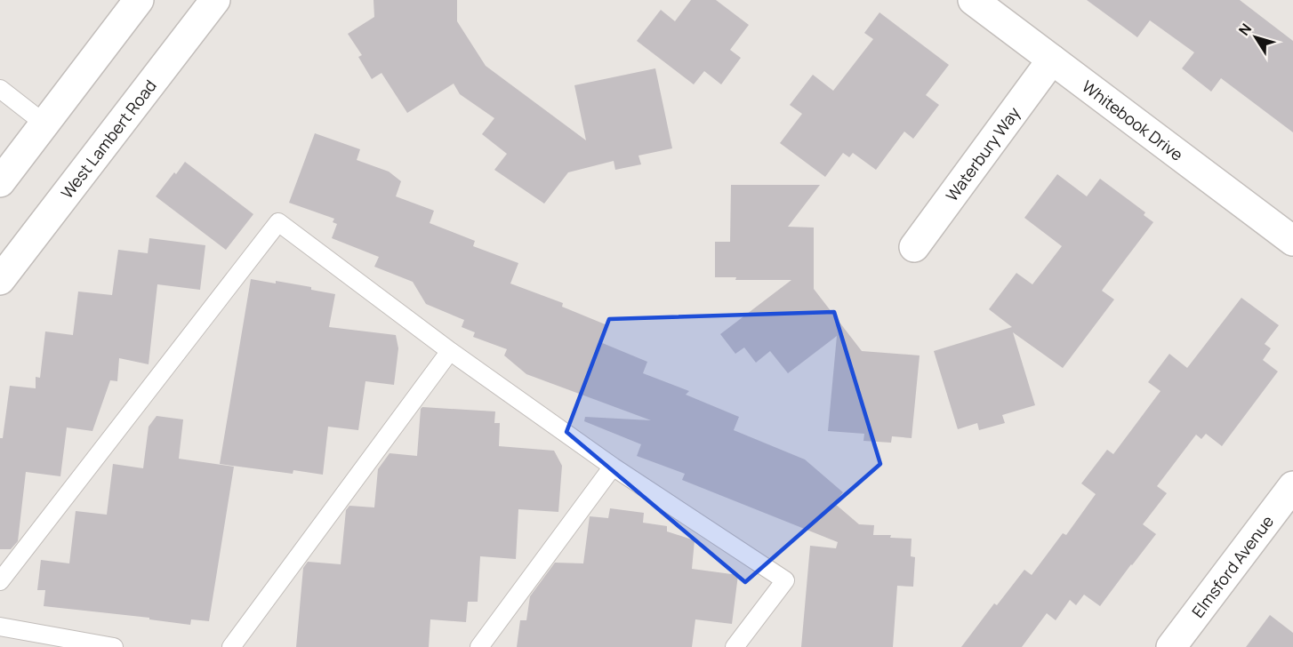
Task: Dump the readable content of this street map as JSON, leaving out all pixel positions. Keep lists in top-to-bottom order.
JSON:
{
  "streets": {
    "street": [
      "Whitebook Drive",
      "West Lambert Road",
      "Waterbury Way",
      "Elmsford Avenue"
    ]
  },
  "crossings": [
    ["Whitebook Drive", "Waterbury Way"]
  ],
  "north": "top left"
}
